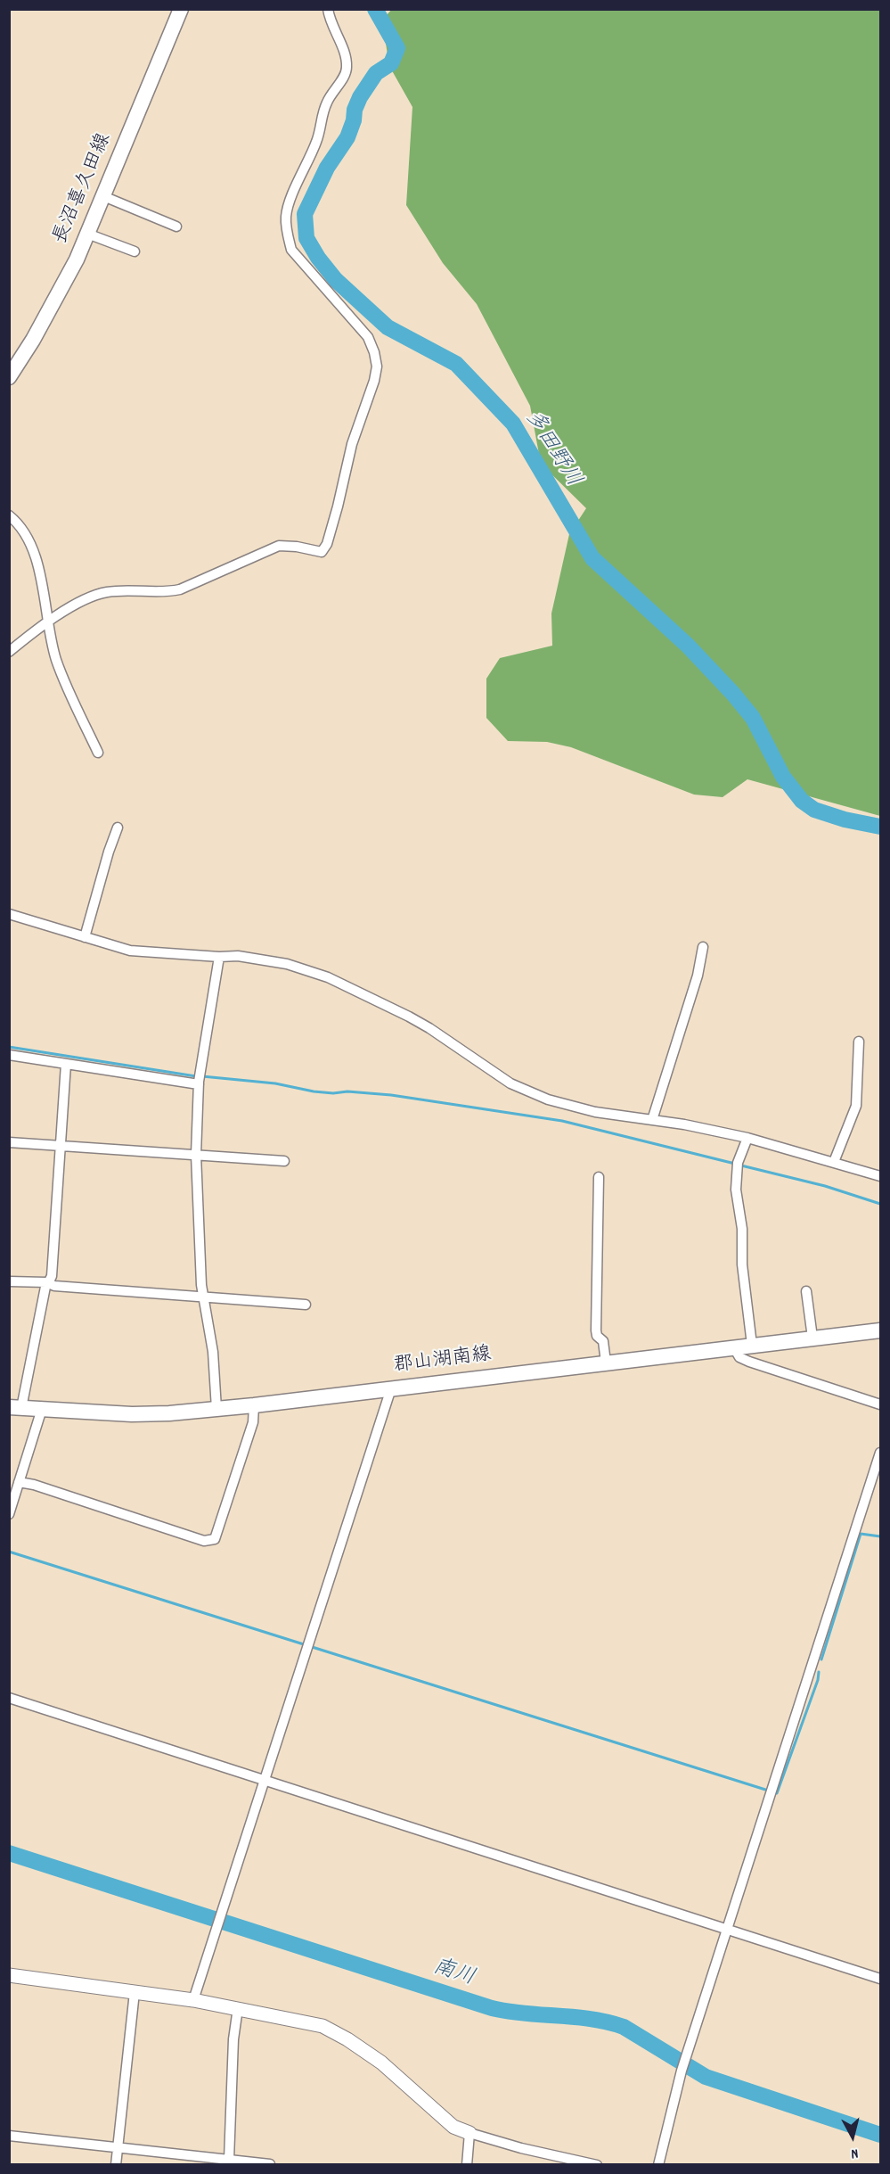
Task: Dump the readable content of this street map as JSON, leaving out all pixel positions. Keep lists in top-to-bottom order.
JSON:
{
  "streets": {
    "main road": ["長沼喜久田線", "郡山湖南線"]
  },
  "water": ["多田野川", "南川"],
  "north": "bottom"
}
